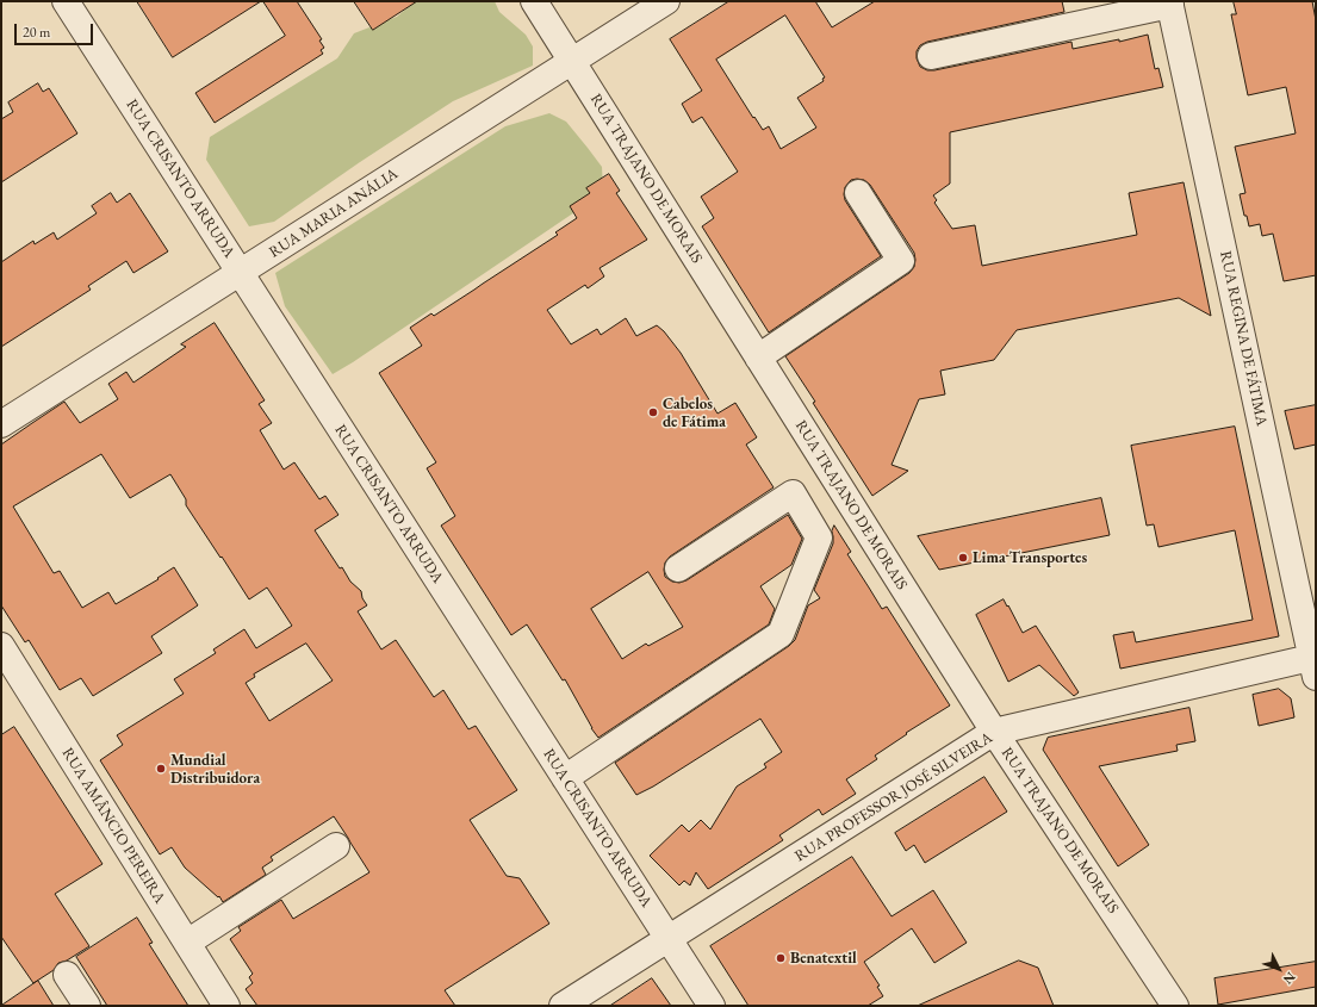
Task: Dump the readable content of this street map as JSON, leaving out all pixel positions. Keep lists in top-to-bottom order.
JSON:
{
  "streets": {
    "street": [
      "RUA CRISANTO ARRUDA",
      "RUA TRAJANO DE MORAIS",
      "RUA MARIA ANÁLIA",
      "RUA REGINA DE FÁTIMA",
      "RUA PROFESSOR JOSÉ SILVEIRA",
      "RUA AMÂNCIO PEREIRA"
    ]
  },
  "crossings": [
    ["RUA CRISANTO ARRUDA", "RUA MARIA ANÁLIA"],
    ["RUA CRISANTO ARRUDA", "RUA PROFESSOR JOSÉ SILVEIRA"],
    ["RUA TRAJANO DE MORAIS", "RUA MARIA ANÁLIA"],
    ["RUA TRAJANO DE MORAIS", "RUA PROFESSOR JOSÉ SILVEIRA"],
    ["RUA REGINA DE FÁTIMA", "RUA PROFESSOR JOSÉ SILVEIRA"]
  ],
  "places": [
    "Cabelos de Fátima",
    "Lima Transportes",
    "Mundial Distribuidora",
    "Benatextil"
  ],
  "scale_bar": "20 m",
  "north": "bottom right"
}
